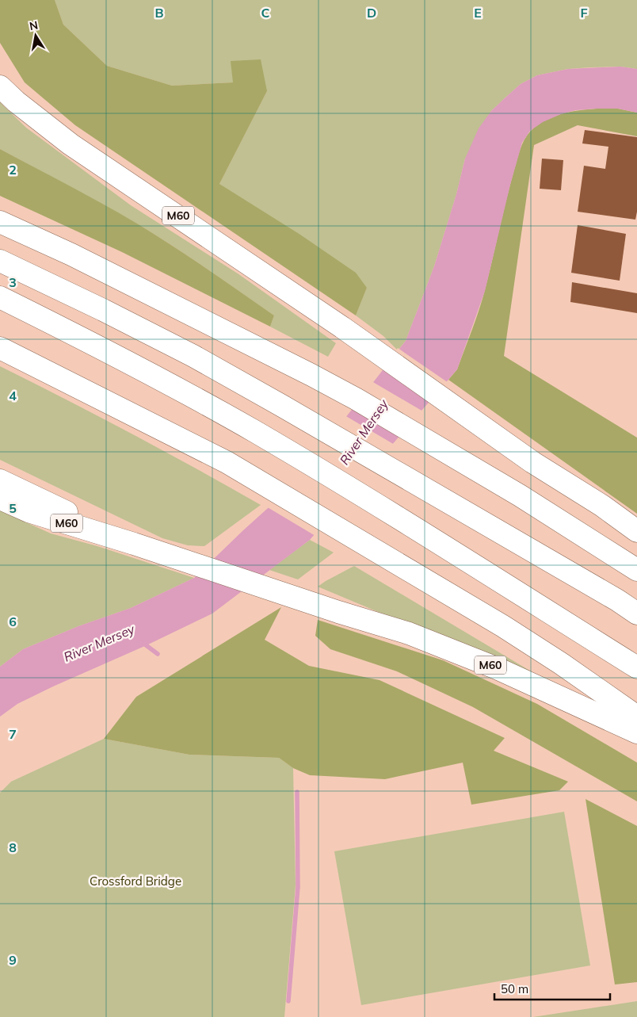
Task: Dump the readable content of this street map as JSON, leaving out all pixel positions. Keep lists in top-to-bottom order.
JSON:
{
  "streets": {
    "highway": ["M60"]
  },
  "water": ["River Mersey"],
  "parks": ["Crossford Bridge"],
  "scale_bar": "50 m",
  "north": "top",
  "grid": {
    "columns": [
      "B",
      "C",
      "D",
      "E",
      "F"
    ],
    "rows": [
      "2",
      "3",
      "4",
      "5",
      "6",
      "7",
      "8",
      "9"
    ]
  }
}
